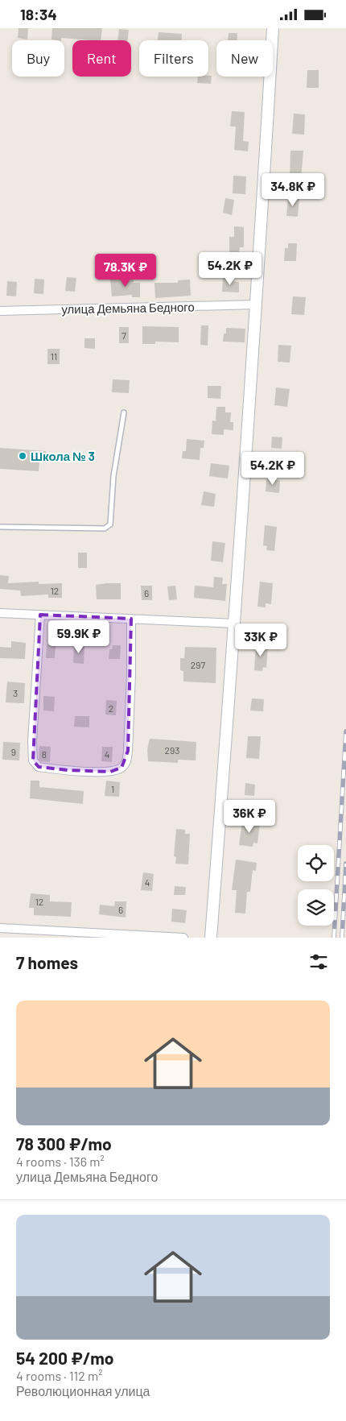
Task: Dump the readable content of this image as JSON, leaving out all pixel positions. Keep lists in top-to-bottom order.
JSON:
{
  "streets": {
    "street": ["улица Демьяна Бедного"]
  },
  "places": ["Школа № 3"],
  "house_numbers": [
    "7",
    "11",
    "12",
    "6",
    "297",
    "3",
    "2",
    "293",
    "9",
    "8",
    "4",
    "1",
    "4",
    "12",
    "6"
  ],
  "page": {
    "status": "18:34",
    "chip": [
      "Buy",
      "Rent",
      "Filters",
      "New"
    ],
    "price": [
      "34.8K ₽",
      "54.2K ₽",
      "78.3K ₽",
      "54.2K ₽",
      "59.9K ₽",
      "33K ₽",
      "36K ₽"
    ],
    "heading": "7 homes",
    "list": [
      {
        "name": "78 300 ₽/mo",
        "note": "4 rooms · 136 m² · улица Демьяна Бедного"
      },
      {
        "name": "54 200 ₽/mo",
        "note": "4 rooms · 112 m² · Революционная улица"
      }
    ]
  }
}
